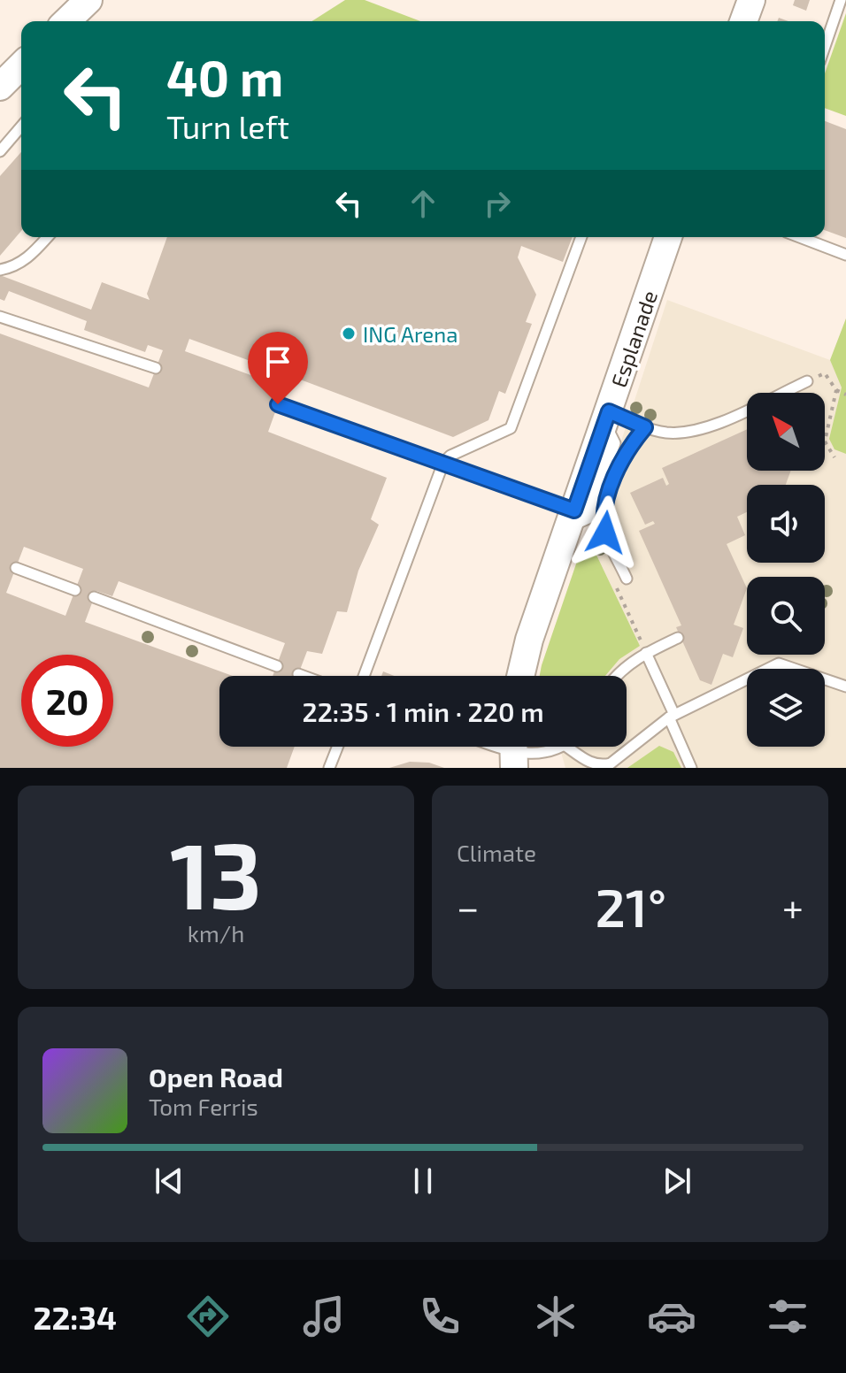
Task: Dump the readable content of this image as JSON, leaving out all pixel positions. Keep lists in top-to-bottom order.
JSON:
{
  "streets": {
    "street": ["Esplanade"]
  },
  "places": ["ING Arena"],
  "north": "top left",
  "page": {
    "turn": ["40 m", "Turn left"],
    "limit": "20",
    "trip": "22:35 · 1 min · 220 m",
    "tile": [
      ["13", "km/h"],
      "Climate"
    ],
    "heat": ["−", "21°", "+"],
    "song": ["Open Road", "Tom Ferris"],
    "tabs": "22:34"
  }
}
